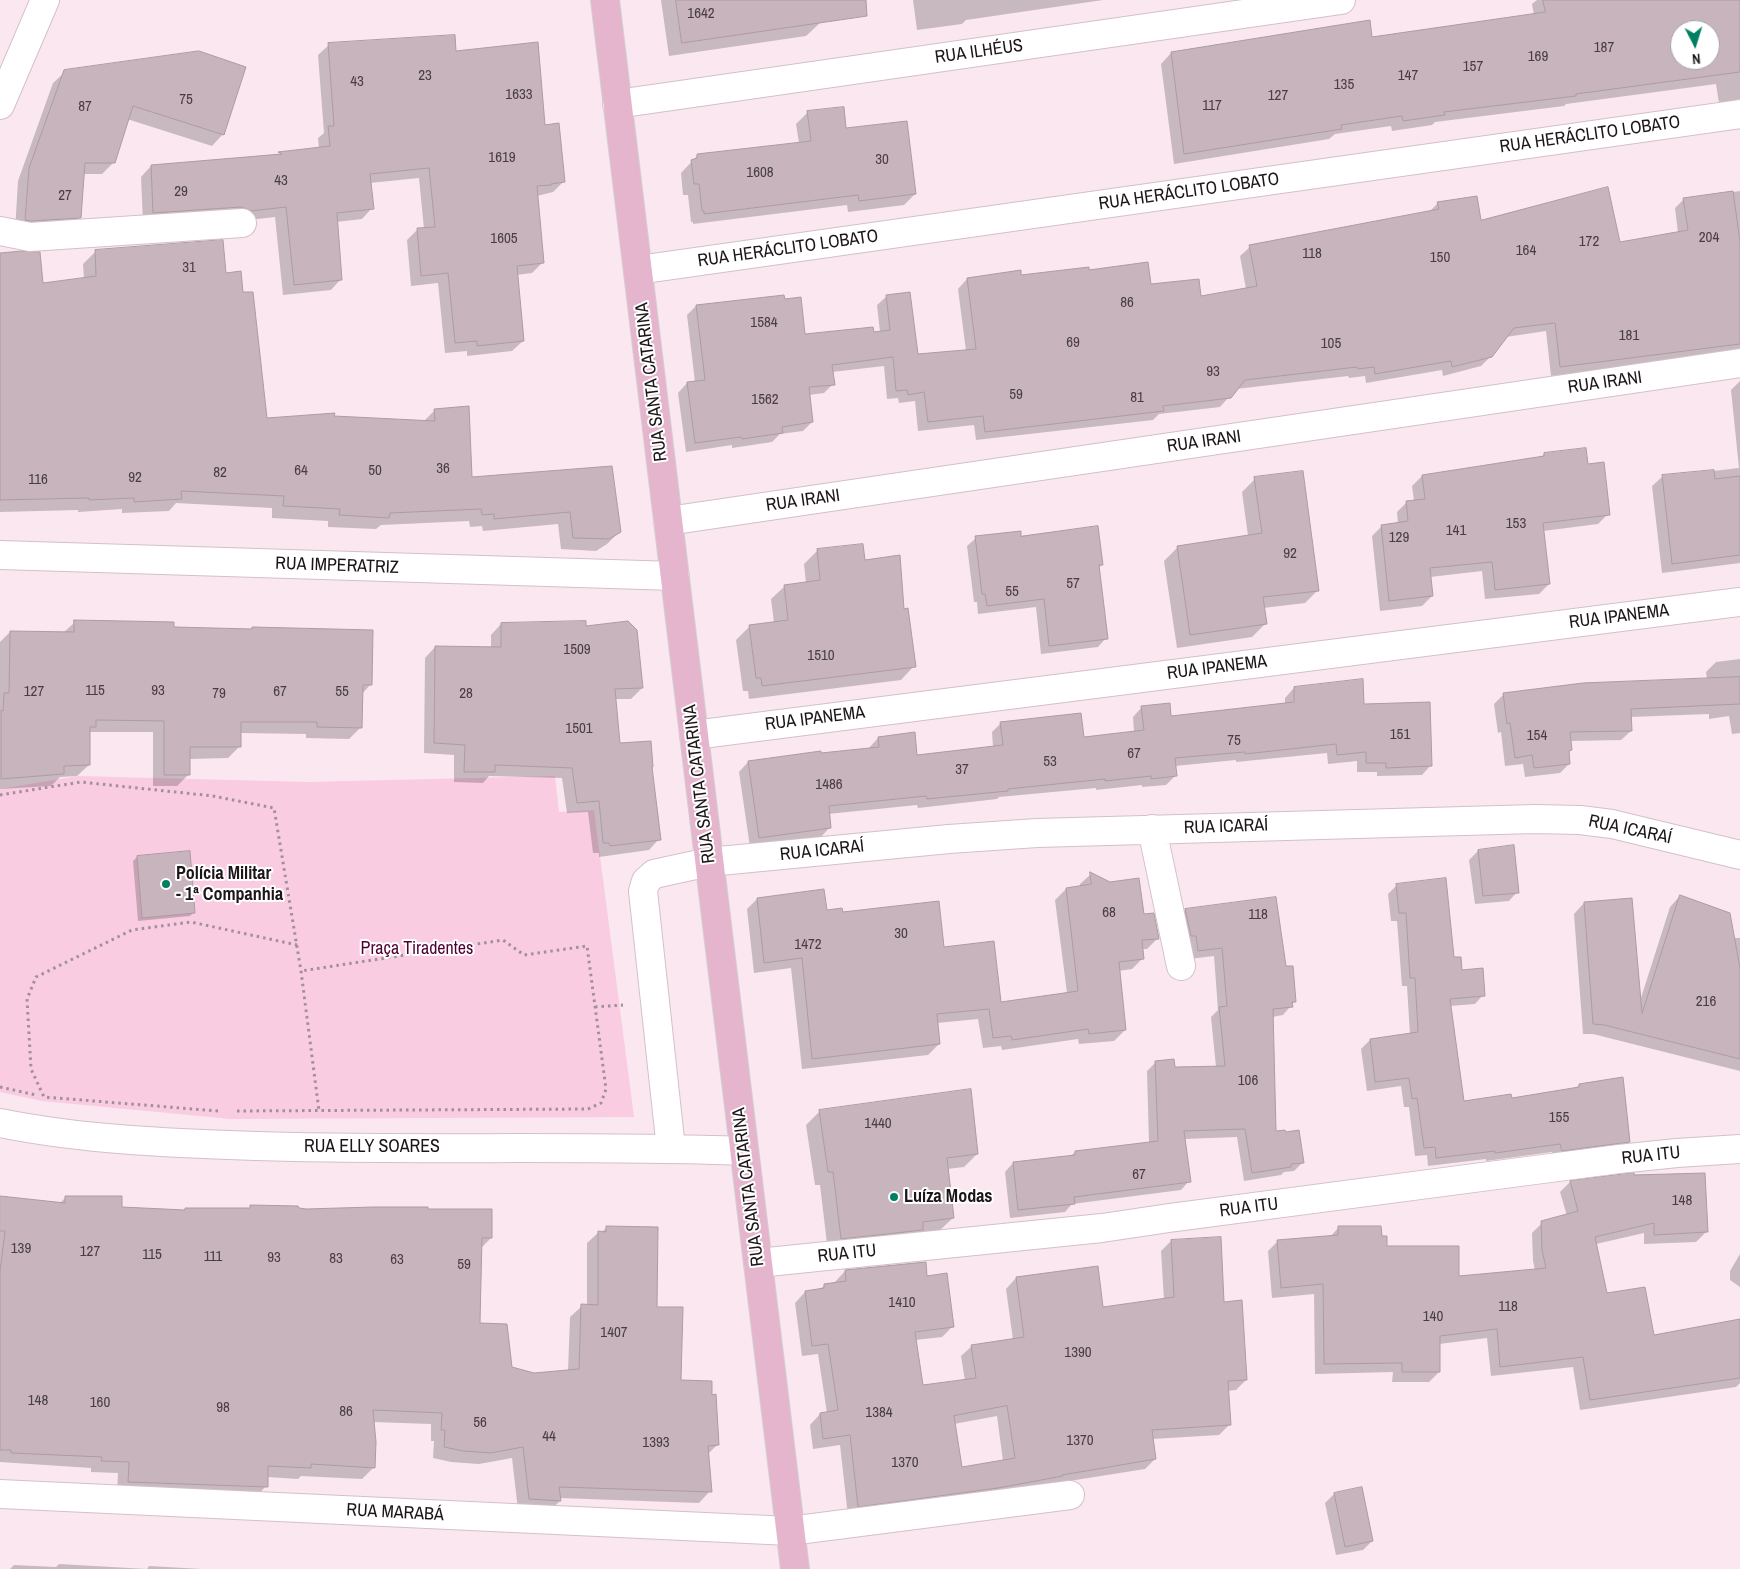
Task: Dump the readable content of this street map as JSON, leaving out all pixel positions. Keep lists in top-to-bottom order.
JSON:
{
  "streets": {
    "main road": ["RUA SANTA CATARINA"],
    "street": [
      "RUA ILHÉUS",
      "RUA HERÁCLITO LOBATO",
      "RUA IRANI",
      "RUA IMPERATRIZ",
      "RUA IPANEMA",
      "RUA ICARAÍ",
      "RUA ELLY SOARES",
      "RUA ITU",
      "RUA MARABÁ"
    ]
  },
  "crossings": [
    ["RUA ILHÉUS", "RUA SANTA CATARINA"],
    ["RUA HERÁCLITO LOBATO", "RUA SANTA CATARINA"],
    ["RUA SANTA CATARINA", "RUA IRANI"],
    ["RUA SANTA CATARINA", "RUA IMPERATRIZ"],
    ["RUA SANTA CATARINA", "RUA IPANEMA"],
    ["RUA SANTA CATARINA", "RUA ICARAÍ"],
    ["RUA SANTA CATARINA", "RUA ELLY SOARES"],
    ["RUA SANTA CATARINA", "RUA ITU"],
    ["RUA SANTA CATARINA", "RUA MARABÁ"],
    ["RUA ICARAÍ", "RUA ELLY SOARES"]
  ],
  "parks": ["Praça Tiradentes"],
  "places": ["Polícia Militar - 1ª Companhia", "Luíza Modas"],
  "house_numbers": [
    "1642",
    "187",
    "169",
    "157",
    "23",
    "147",
    "43",
    "135",
    "1633",
    "127",
    "75",
    "117",
    "87",
    "1619",
    "30",
    "1608",
    "43",
    "29",
    "27",
    "204",
    "1605",
    "172",
    "164",
    "118",
    "150",
    "31",
    "86",
    "1584",
    "181",
    "69",
    "105",
    "93",
    "59",
    "81",
    "1562",
    "36",
    "64",
    "50",
    "82",
    "92",
    "116",
    "153",
    "141",
    "129",
    "92",
    "57",
    "55",
    "1509",
    "1510",
    "115",
    "93",
    "127",
    "67",
    "55",
    "79",
    "28",
    "1501",
    "151",
    "154",
    "75",
    "67",
    "53",
    "37",
    "1486",
    "68",
    "118",
    "30",
    "1472",
    "216",
    "106",
    "155",
    "1440",
    "67",
    "148",
    "139",
    "127",
    "115",
    "111",
    "93",
    "83",
    "63",
    "59",
    "1410",
    "118",
    "140",
    "1407",
    "1390",
    "148",
    "160",
    "98",
    "86",
    "1384",
    "56",
    "44",
    "1370",
    "1393",
    "1370"
  ],
  "north": "bottom"
}
